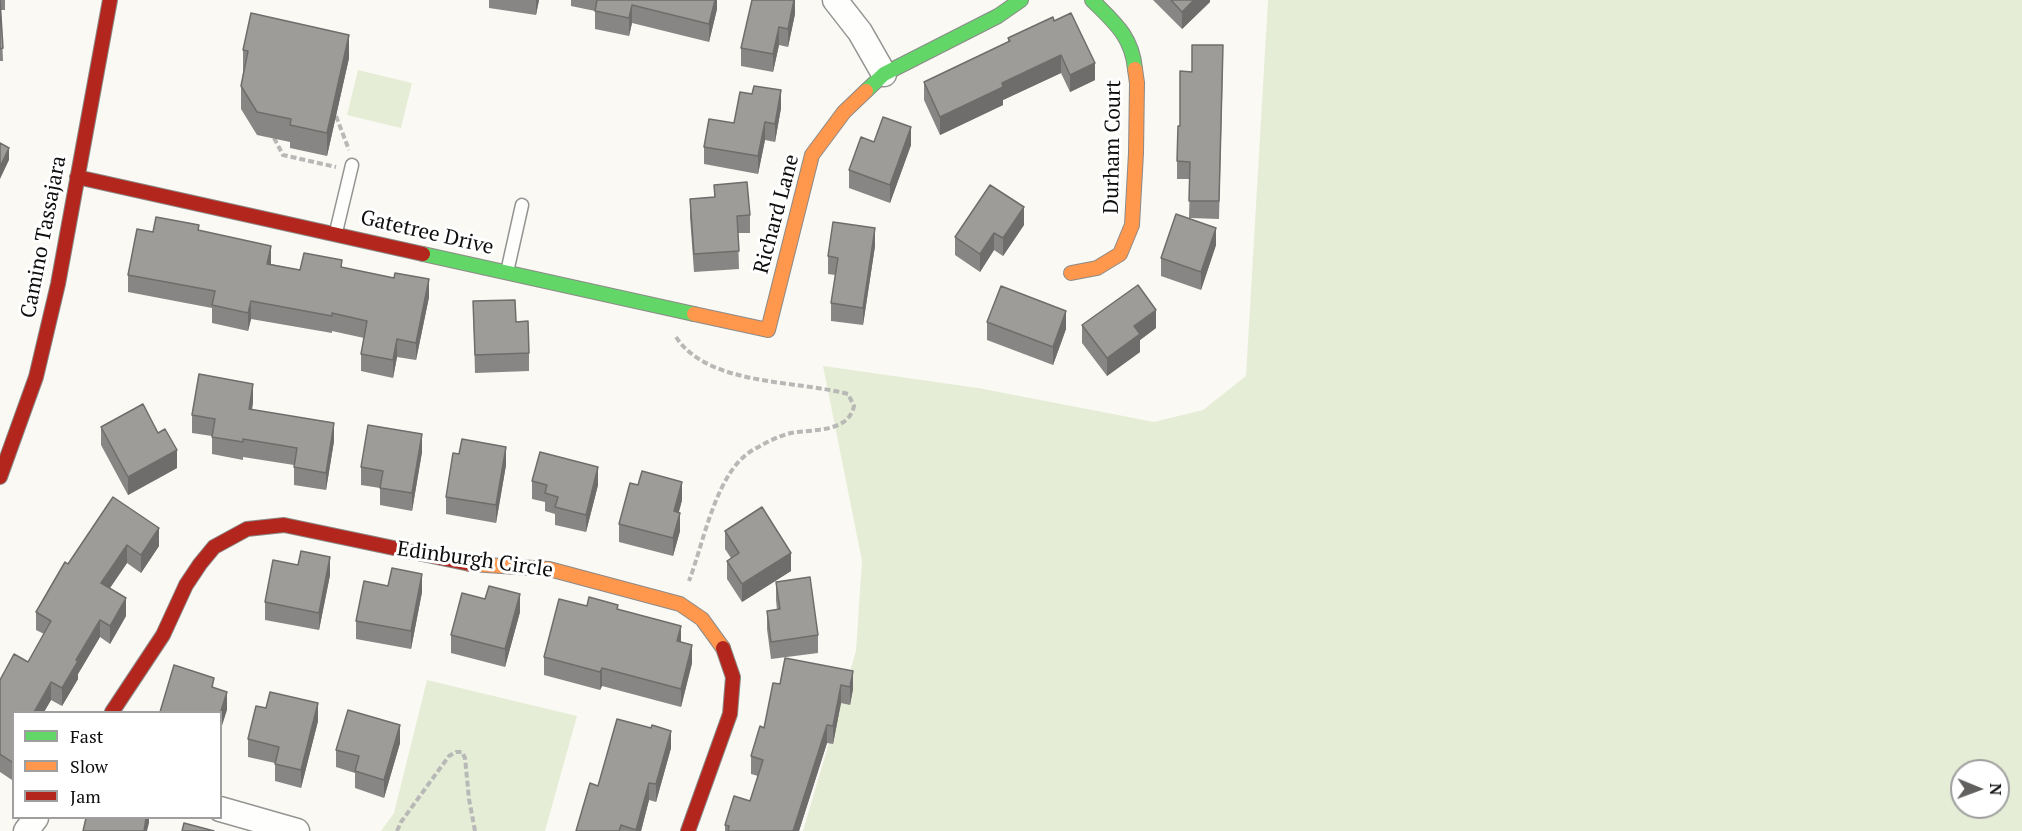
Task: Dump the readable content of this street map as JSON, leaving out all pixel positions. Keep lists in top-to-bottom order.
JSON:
{
  "streets": {
    "street": [
      "Durham Court",
      "Richard Lane",
      "Gatetree Drive",
      "Camino Tassajara",
      "Edinburgh Circle"
    ]
  },
  "crossings": [
    ["Richard Lane", "Gatetree Drive"],
    ["Gatetree Drive", "Camino Tassajara"]
  ],
  "legend": ["Fast", "Slow", "Jam"],
  "north": "right"
}
